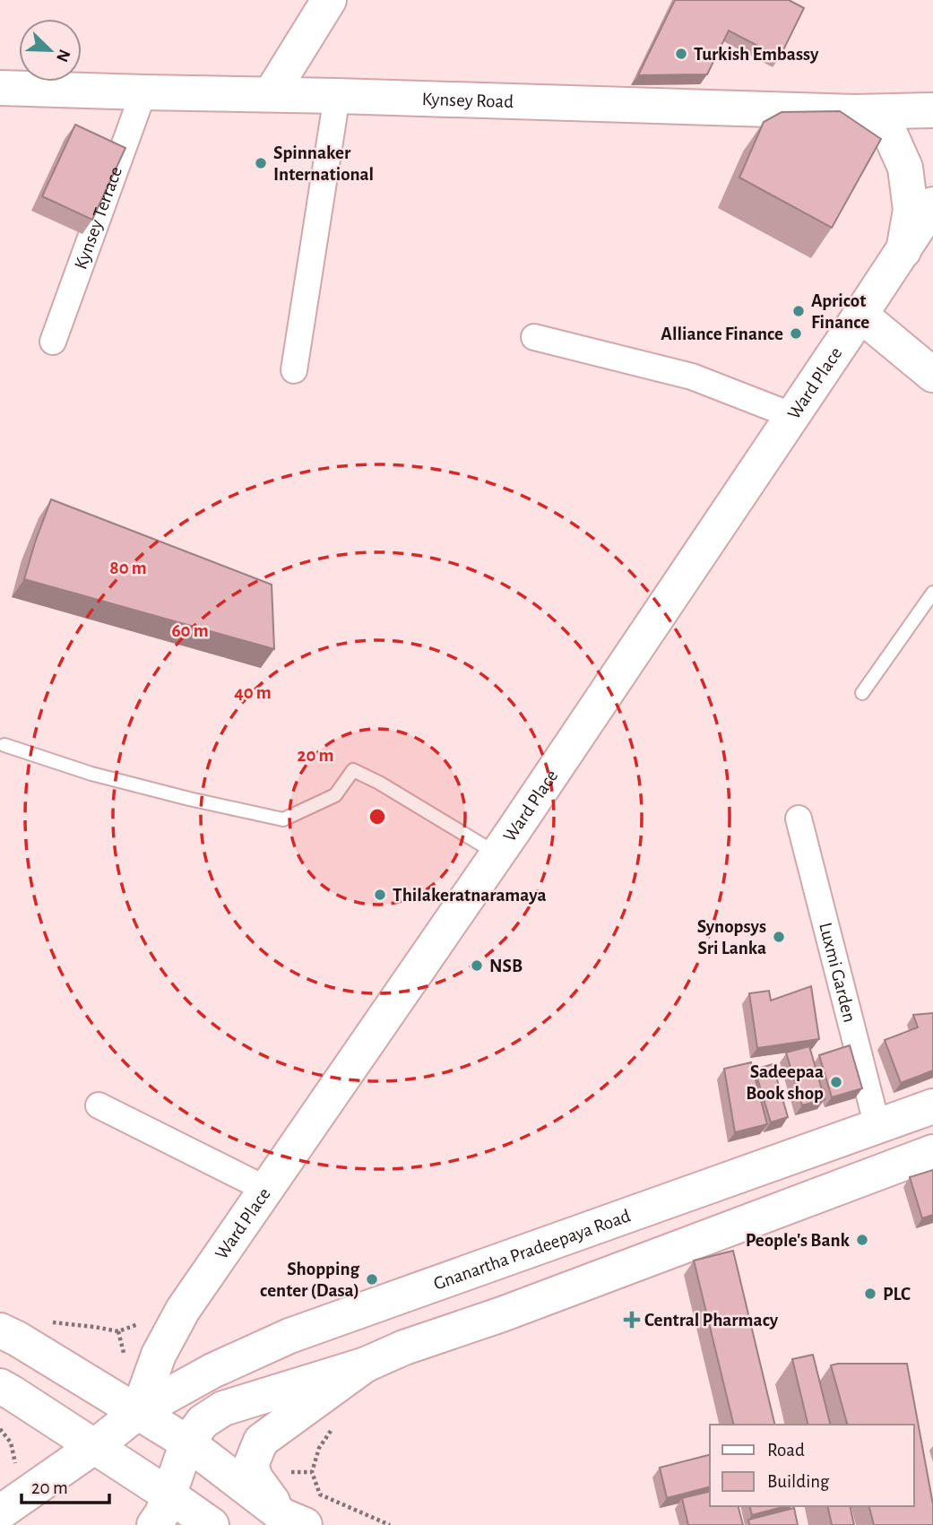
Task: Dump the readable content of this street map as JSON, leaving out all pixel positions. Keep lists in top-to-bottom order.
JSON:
{
  "streets": {
    "main road": ["Kynsey Road", "Ward Place", "Gnanartha Pradeepaya Road"],
    "street": ["Kynsey Terrace", "Luxmi Garden"]
  },
  "crossings": [
    ["Kynsey Road", "Kynsey Terrace"],
    ["Ward Place", "Gnanartha Pradeepaya Road"],
    ["Luxmi Garden", "Gnanartha Pradeepaya Road"]
  ],
  "places": {
    "other": [
      "Turkish Embassy",
      "Spinnaker International",
      "Apricot Finance",
      "Alliance Finance",
      "Thilakeratnaramaya",
      "Synopsys Sri Lanka",
      "NSB",
      "Sadeepaa Book shop",
      "People's Bank",
      "Shopping center (Dasa)",
      "PLC"
    ],
    "health": ["Central Pharmacy"]
  },
  "legend": ["Road", "Building"],
  "scale_bar": "20 m",
  "north": "bottom right",
  "rings": [
    "80 m",
    "60 m",
    "40 m",
    "20 m"
  ]
}
